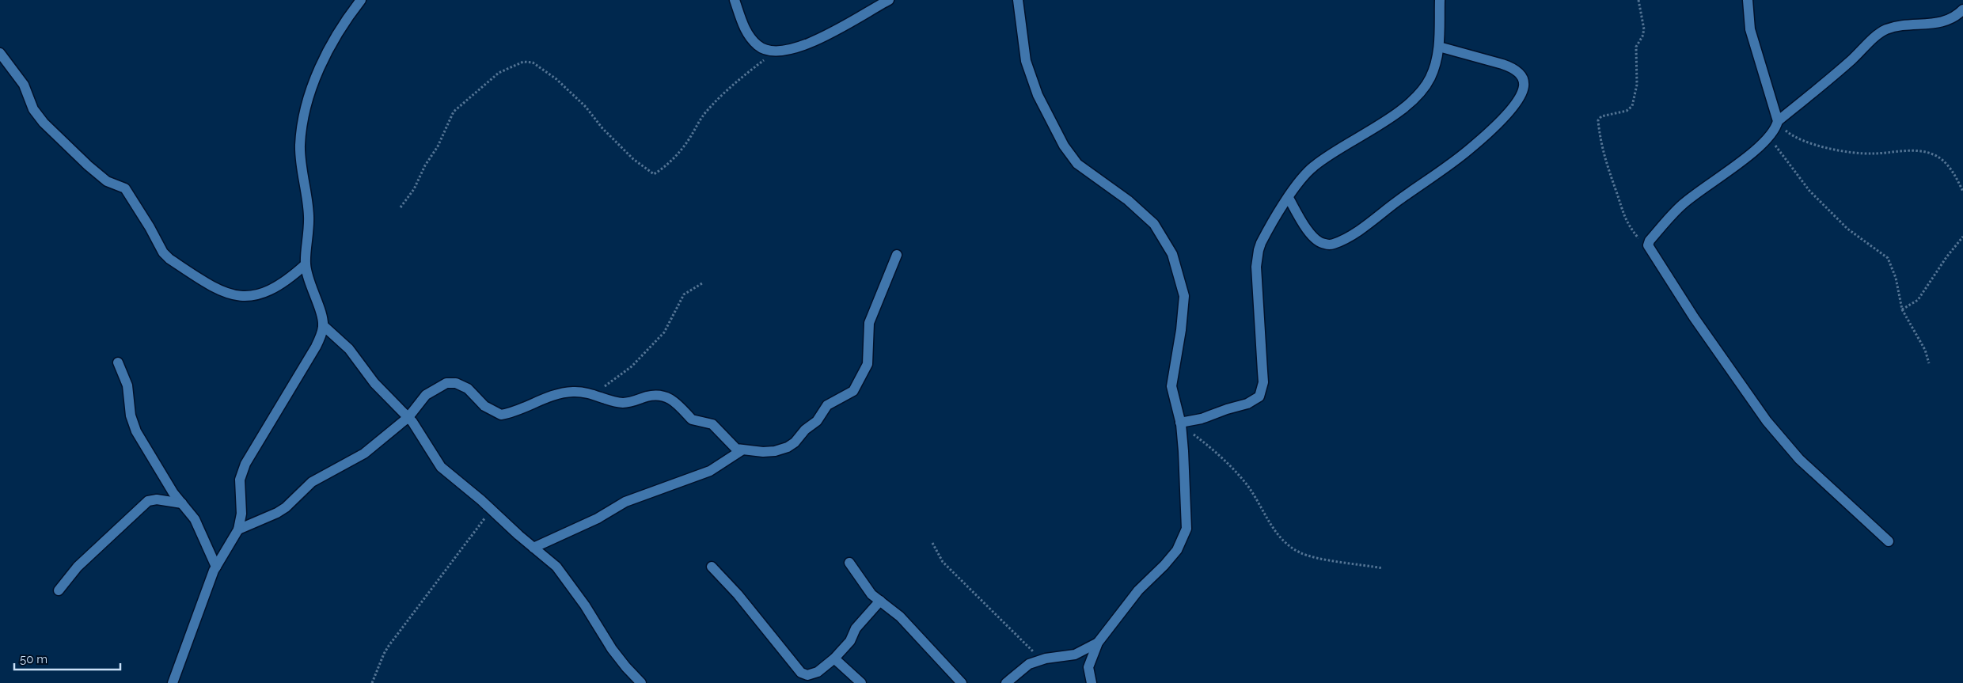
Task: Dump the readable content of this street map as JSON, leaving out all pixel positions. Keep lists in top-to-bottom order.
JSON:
{
  "scale_bar": "50 m"
}
